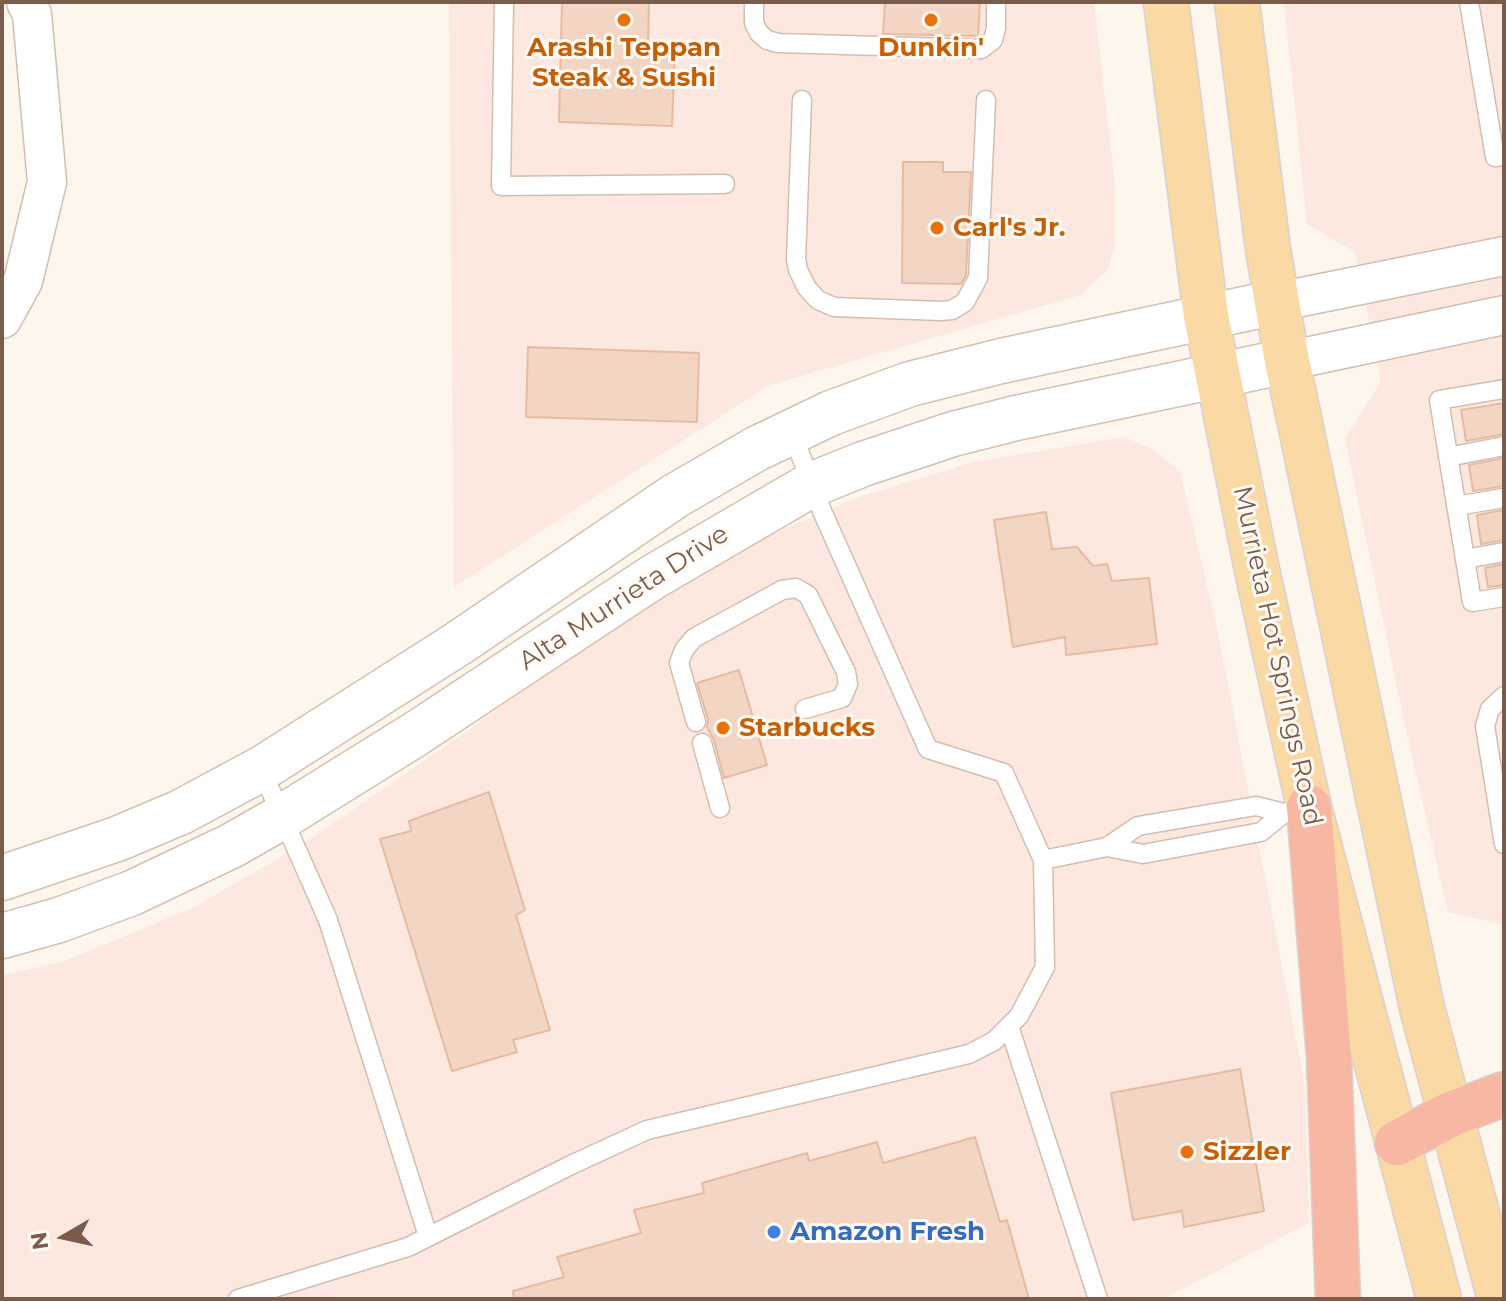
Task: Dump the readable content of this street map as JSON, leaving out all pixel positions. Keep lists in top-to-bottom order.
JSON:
{
  "streets": {
    "main road": ["Murrieta Hot Springs Road"],
    "street": ["Alta Murrieta Drive"]
  },
  "crossings": [
    ["Alta Murrieta Drive", "Murrieta Hot Springs Road"]
  ],
  "places": [
    "Arashi Teppan Steak & Sushi",
    "Dunkin'",
    "Carl's Jr.",
    "Starbucks",
    "Sizzler",
    "Amazon Fresh"
  ],
  "north": "left"
}
